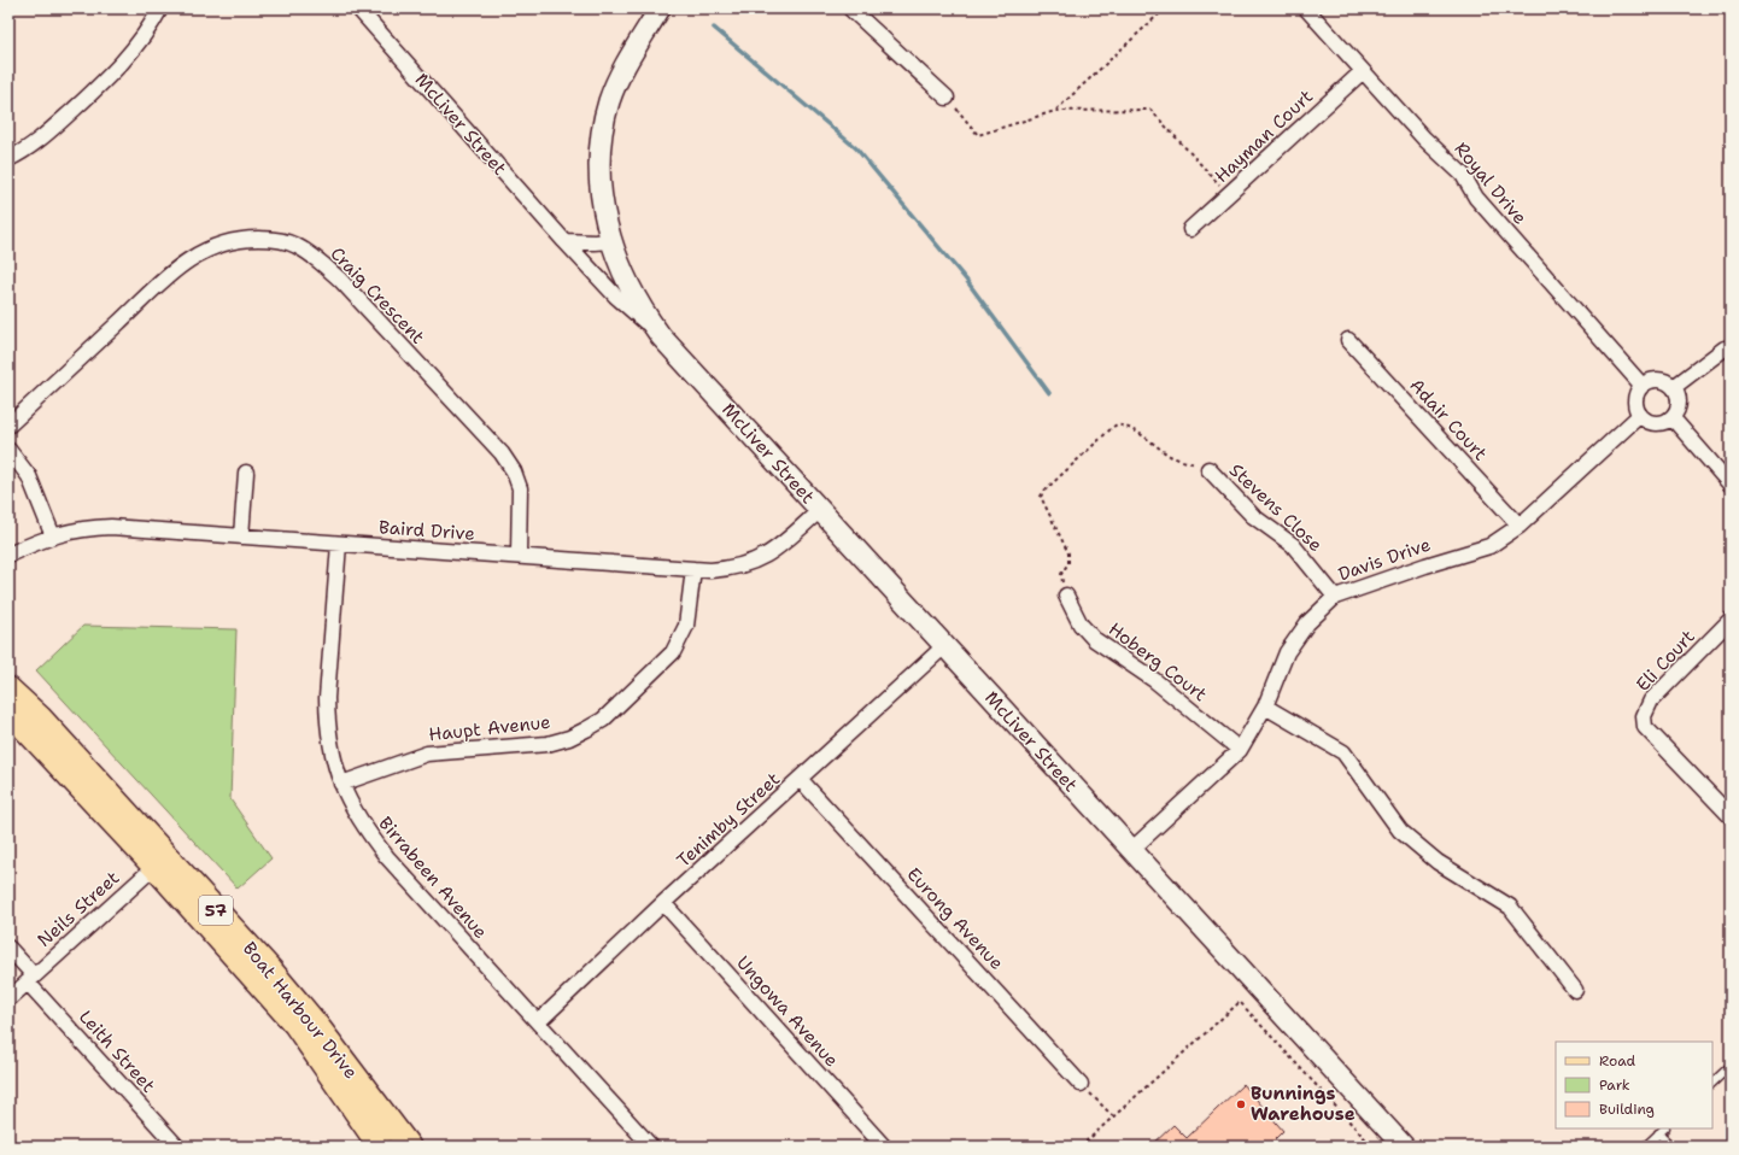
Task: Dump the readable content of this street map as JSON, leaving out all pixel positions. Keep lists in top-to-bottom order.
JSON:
{
  "streets": {
    "main road": ["57", "Boat Harbour Drive"],
    "street": [
      "McLiver Street",
      "Hayman Court",
      "Royal Drive",
      "Craig Crescent",
      "Adair Court",
      "Stevens Close",
      "Baird Drive",
      "Davis Drive",
      "Eli Court",
      "Hoberg Court",
      "Haupt Avenue",
      "Tenimby Street",
      "Birrabeen Avenue",
      "Neils Street",
      "Eurong Avenue",
      "Ungowa Avenue",
      "Leith Street"
    ]
  },
  "crossings": [
    ["McLiver Street", "Baird Drive"],
    ["McLiver Street", "Davis Drive"],
    ["McLiver Street", "Tenimby Street"],
    ["Hayman Court", "Royal Drive"],
    ["Royal Drive", "Davis Drive"],
    ["Craig Crescent", "Baird Drive"],
    ["Adair Court", "Davis Drive"],
    ["Stevens Close", "Davis Drive"],
    ["Baird Drive", "Haupt Avenue"],
    ["Baird Drive", "Birrabeen Avenue"],
    ["Davis Drive", "Hoberg Court"],
    ["Haupt Avenue", "Birrabeen Avenue"],
    ["Tenimby Street", "Birrabeen Avenue"],
    ["Tenimby Street", "Eurong Avenue"],
    ["Tenimby Street", "Ungowa Avenue"],
    ["Neils Street", "Boat Harbour Drive"],
    ["Neils Street", "Leith Street"]
  ],
  "places": ["Bunnings Warehouse"],
  "legend": ["Road", "Park", "Building"]
}
